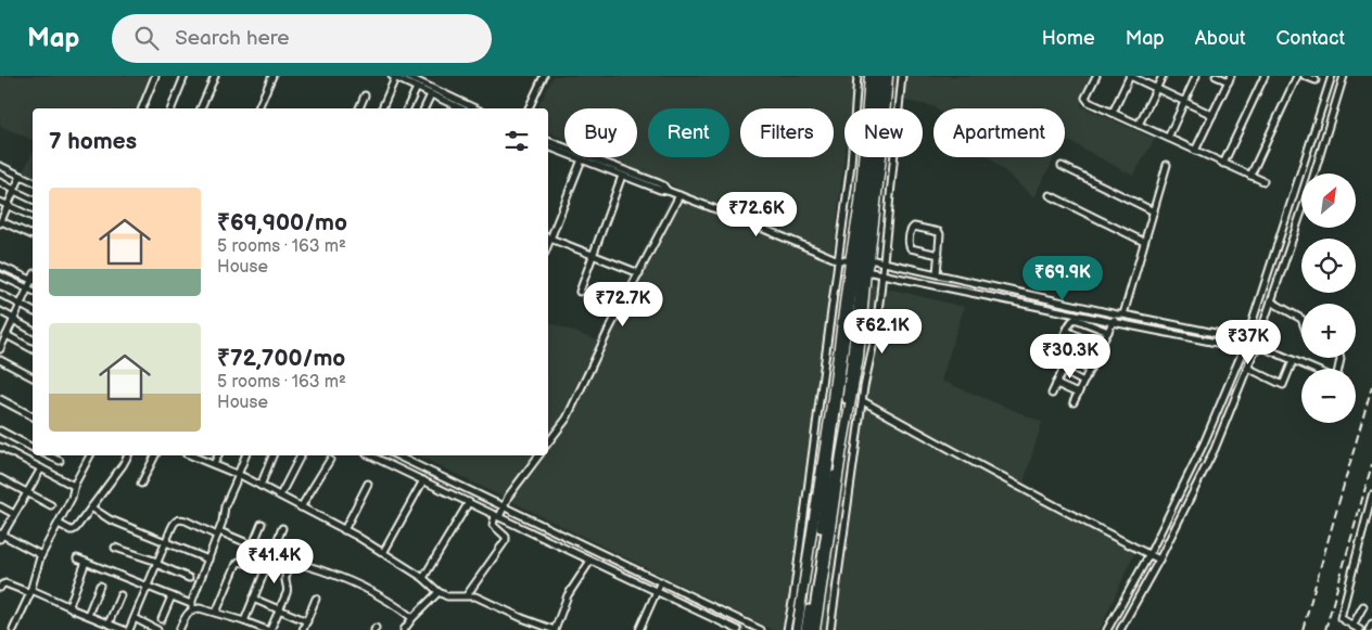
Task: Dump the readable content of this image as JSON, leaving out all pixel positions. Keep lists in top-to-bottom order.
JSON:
{
  "north": "top right",
  "page": {
    "header": "Map",
    "search": "Search here",
    "nav": [
      "Home",
      "Map",
      "About",
      "Contact"
    ],
    "chip": [
      "Buy",
      "Rent",
      "Filters",
      "New",
      "Apartment"
    ],
    "heading": "7 homes",
    "map_buttons": ["+", "−"],
    "list": [
      {
        "name": "₹69,900/mo",
        "note": "5 rooms · 163 m² · House"
      },
      {
        "name": "₹72,700/mo",
        "note": "5 rooms · 163 m² · House"
      }
    ],
    "price": [
      "₹72.6K",
      "₹69.9K",
      "₹72.7K",
      "₹62.1K",
      "₹37K",
      "₹30.3K",
      "₹41.4K"
    ]
  }
}
